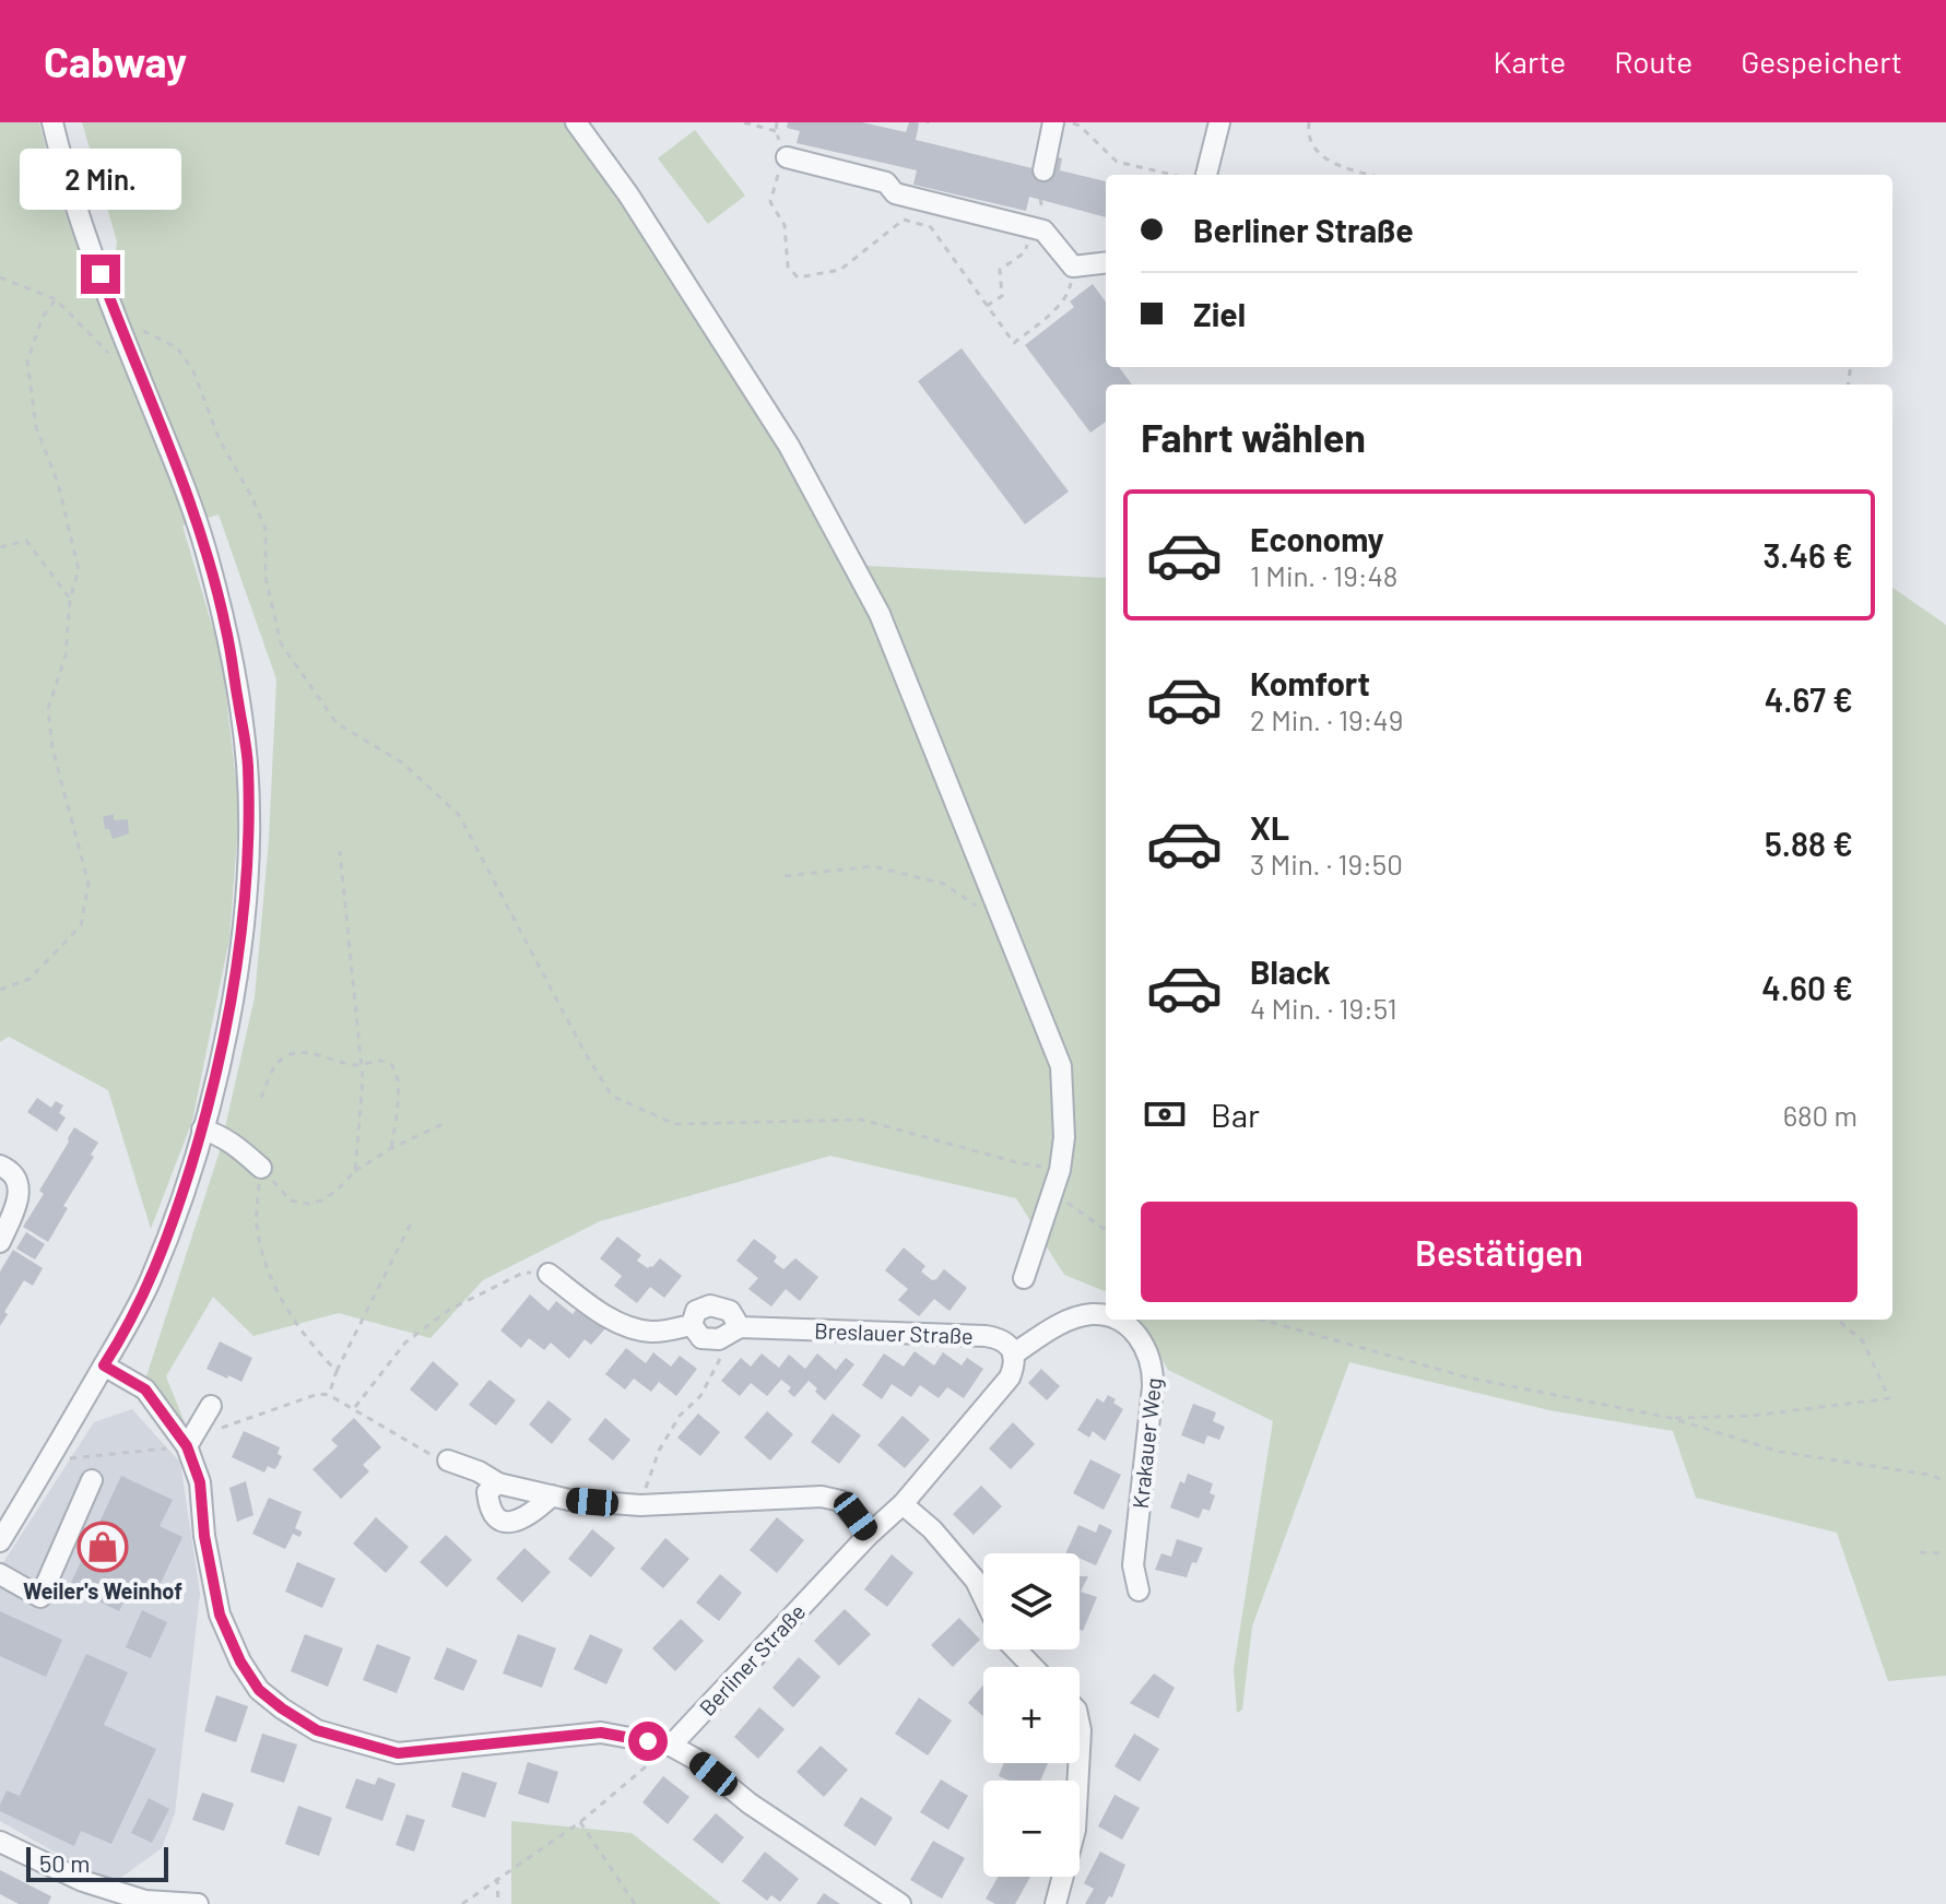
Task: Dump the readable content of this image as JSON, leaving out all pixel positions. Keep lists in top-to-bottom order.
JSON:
{
  "streets": {
    "street": ["Breslauer Straße", "Krakauer Weg", "Berliner Straße"]
  },
  "crossings": [
    ["Breslauer Straße", "Krakauer Weg"]
  ],
  "places": {
    "shop": ["Weiler's Weinhof"]
  },
  "scale_bar": "50 m",
  "page": {
    "header": "Cabway",
    "nav": ["Karte", "Route", "Gespeichert"],
    "bubble": "2 Min.",
    "banner": ["Berliner Straße", "Ziel"],
    "heading": "Fahrt wählen",
    "list": [
      {
        "name": "Economy",
        "note": "1 Min. · 19:48",
        "value": "3.46 €"
      },
      {
        "name": "Komfort",
        "note": "2 Min. · 19:49",
        "value": "4.67 €"
      },
      {
        "name": "XL",
        "note": "3 Min. · 19:50",
        "value": "5.88 €"
      },
      {
        "name": "Black",
        "note": "4 Min. · 19:51",
        "value": "4.60 €"
      }
    ],
    "pay": ["Bar", "680 m"],
    "buttons": "Bestätigen",
    "map_buttons": ["+", "−"],
    "scale": "50 m"
  }
}
